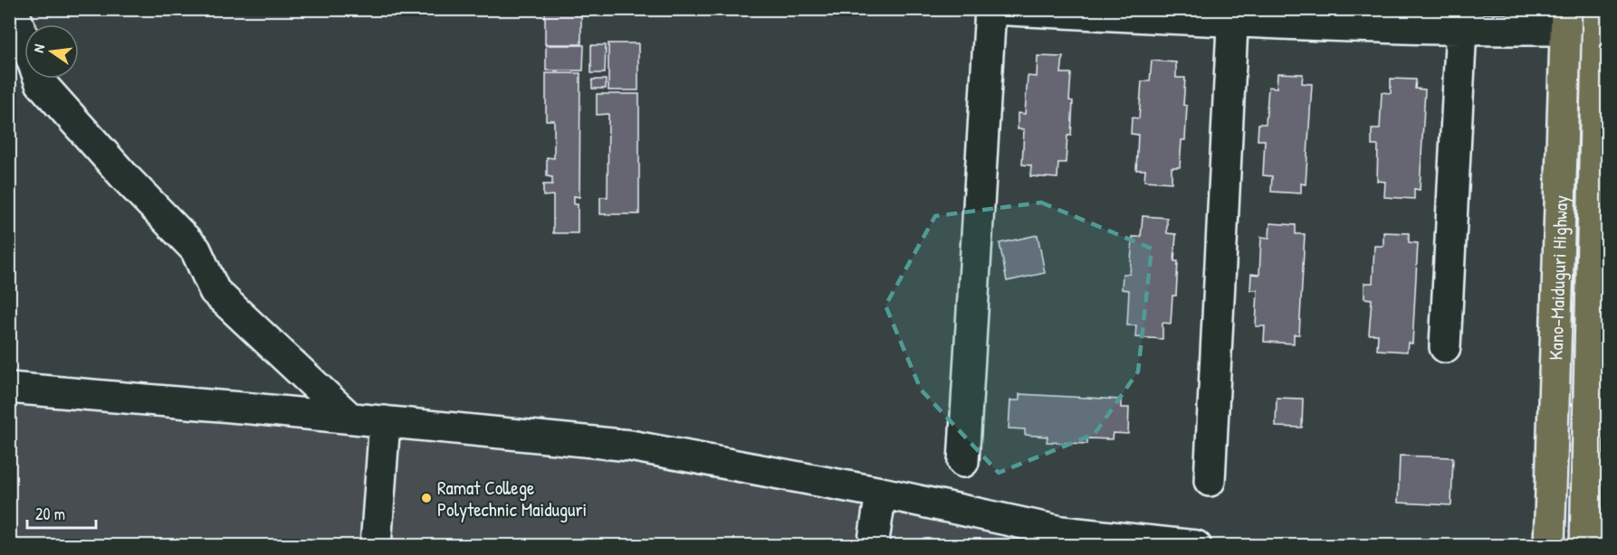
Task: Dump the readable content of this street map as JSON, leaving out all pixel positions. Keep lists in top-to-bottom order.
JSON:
{
  "streets": {
    "highway": ["Kano-Maiduguri Highway"]
  },
  "places": ["Ramat College Polytechnic Maiduguri"],
  "scale_bar": "20 m",
  "north": "left"
}
